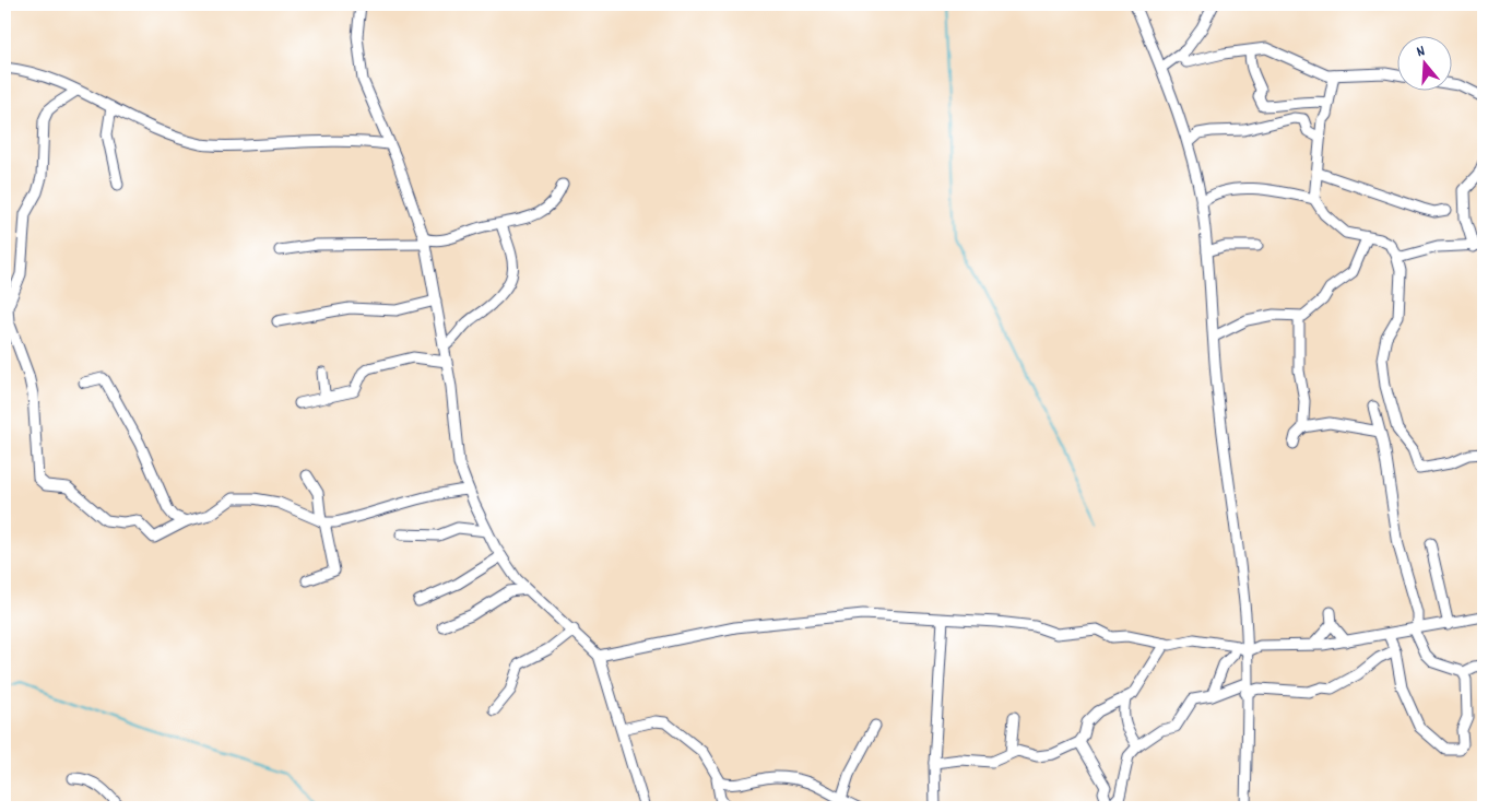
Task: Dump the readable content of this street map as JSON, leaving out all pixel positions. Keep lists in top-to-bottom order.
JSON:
{
  "north": "top"
}
